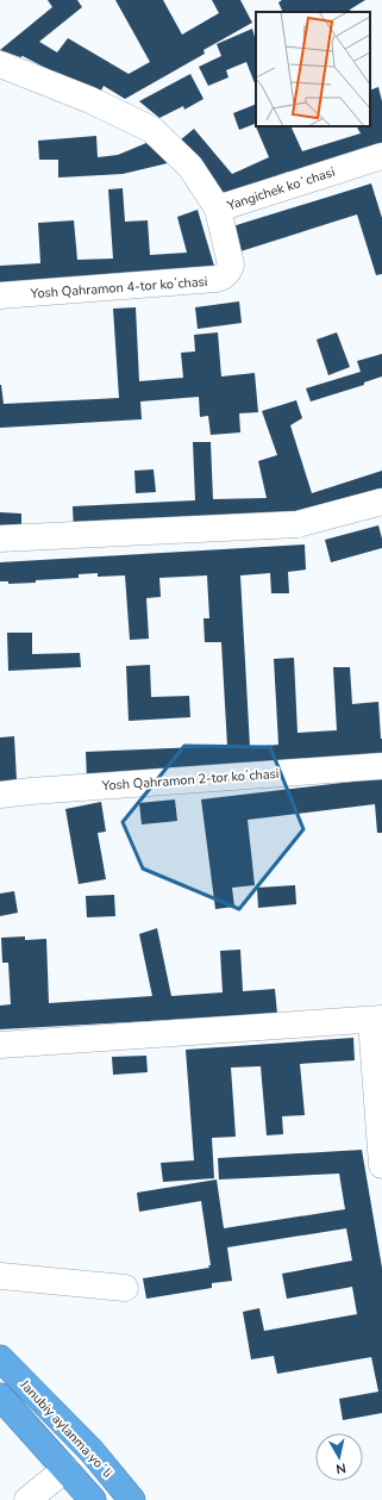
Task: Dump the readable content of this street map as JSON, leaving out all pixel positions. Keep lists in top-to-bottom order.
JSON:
{
  "streets": {
    "highway": ["Janubiy aylanma yoʻli"],
    "street": ["Yangichek koʻchasi", "Yosh Qahramon 4-tor koʼchasi", "Yosh Qahramon 2-tor koʼchasi"]
  },
  "crossings": [
    ["Yangichek koʻchasi", "Yosh Qahramon 4-tor koʼchasi"]
  ],
  "north": "bottom"
}
